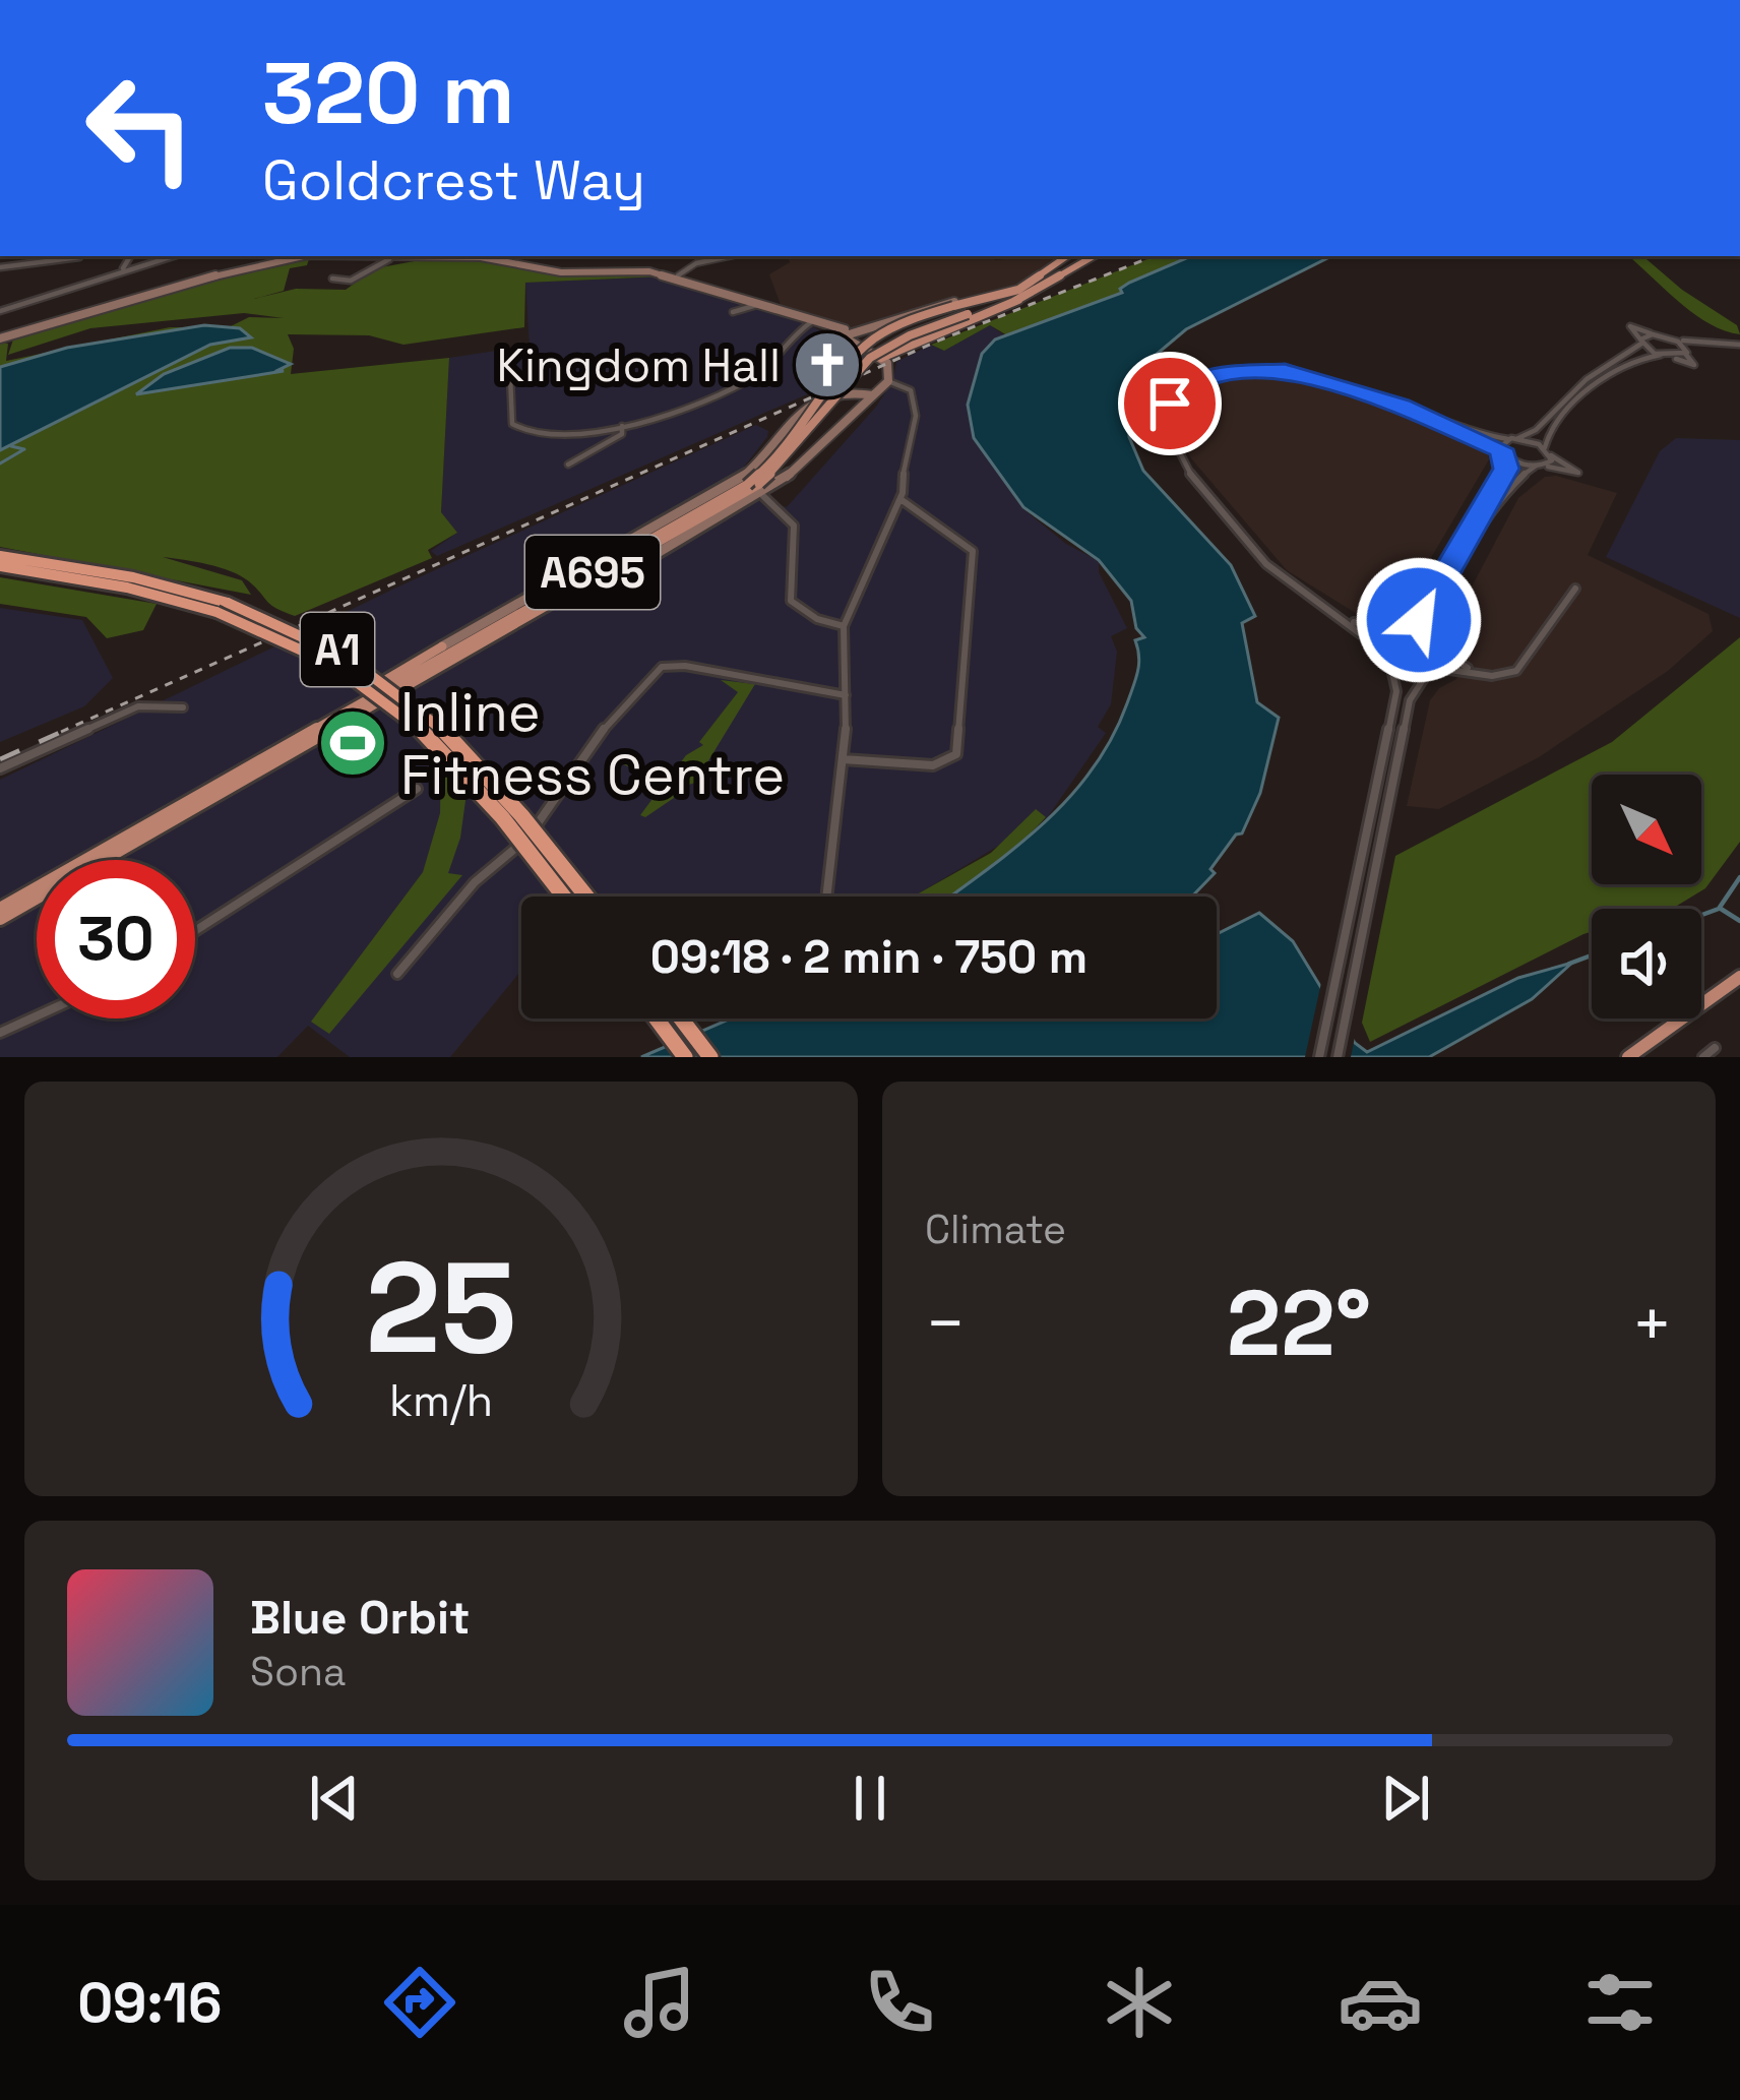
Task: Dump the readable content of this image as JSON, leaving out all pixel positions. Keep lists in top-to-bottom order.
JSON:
{
  "streets": {
    "highway": ["A1"],
    "main road": ["A695"]
  },
  "places": {
    "church": ["Kingdom Hall"],
    "sports": ["Inline Fitness Centre"]
  },
  "north": "bottom right",
  "page": {
    "turn": ["320 m", "Goldcrest Way"],
    "limit": "30",
    "trip": "09:18 · 2 min · 750 m",
    "tile": "Climate",
    "heat": ["−", "22°", "+"],
    "song": ["Blue Orbit", "Sona"],
    "tabs": "09:16",
    "gauge": ["25", "km/h"]
  }
}
